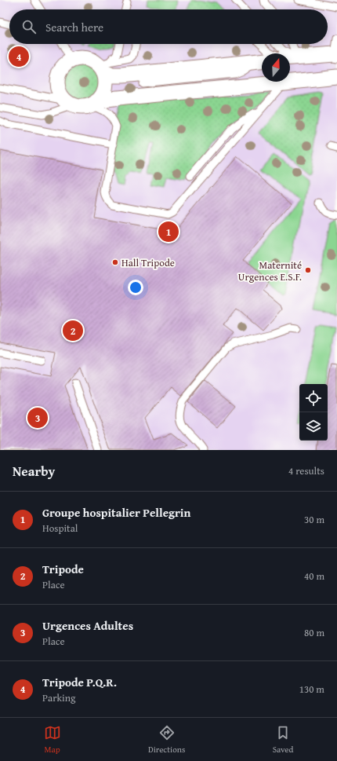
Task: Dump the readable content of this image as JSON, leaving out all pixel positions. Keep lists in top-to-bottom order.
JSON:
{
  "places": ["Hall Tripode", "Maternité Urgences E.S.F."],
  "north": "top",
  "page": {
    "search": "Search here",
    "pins": [
      "4",
      "1",
      "2",
      "3"
    ],
    "heading": ["Nearby", "4 results"],
    "list": [
      {
        "mark": "1",
        "name": "Groupe hospitalier Pellegrin",
        "note": "Hospital",
        "value": "30 m"
      },
      {
        "mark": "2",
        "name": "Tripode",
        "note": "Place",
        "value": "40 m"
      },
      {
        "mark": "3",
        "name": "Urgences Adultes",
        "note": "Place",
        "value": "80 m"
      },
      {
        "mark": "4",
        "name": "Tripode P.Q.R.",
        "note": "Parking",
        "value": "130 m"
      }
    ],
    "nav": ["Map", "Directions", "Saved"]
  }
}
